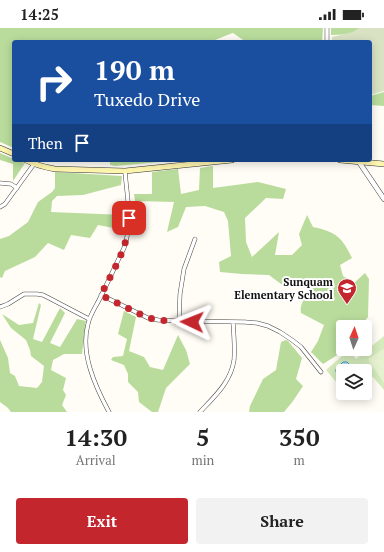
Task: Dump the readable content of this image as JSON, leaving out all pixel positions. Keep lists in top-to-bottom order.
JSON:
{
  "places": {
    "school or university": ["Sunquam Elementary School"]
  },
  "north": "top",
  "page": {
    "status": "14:25",
    "turn": ["190 m", "Tuxedo Drive"],
    "then": "Then",
    "eta": [
      "14:30",
      "Arrival",
      "5",
      "min",
      "350",
      "m"
    ],
    "buttons": ["Exit", "Share"]
  }
}
